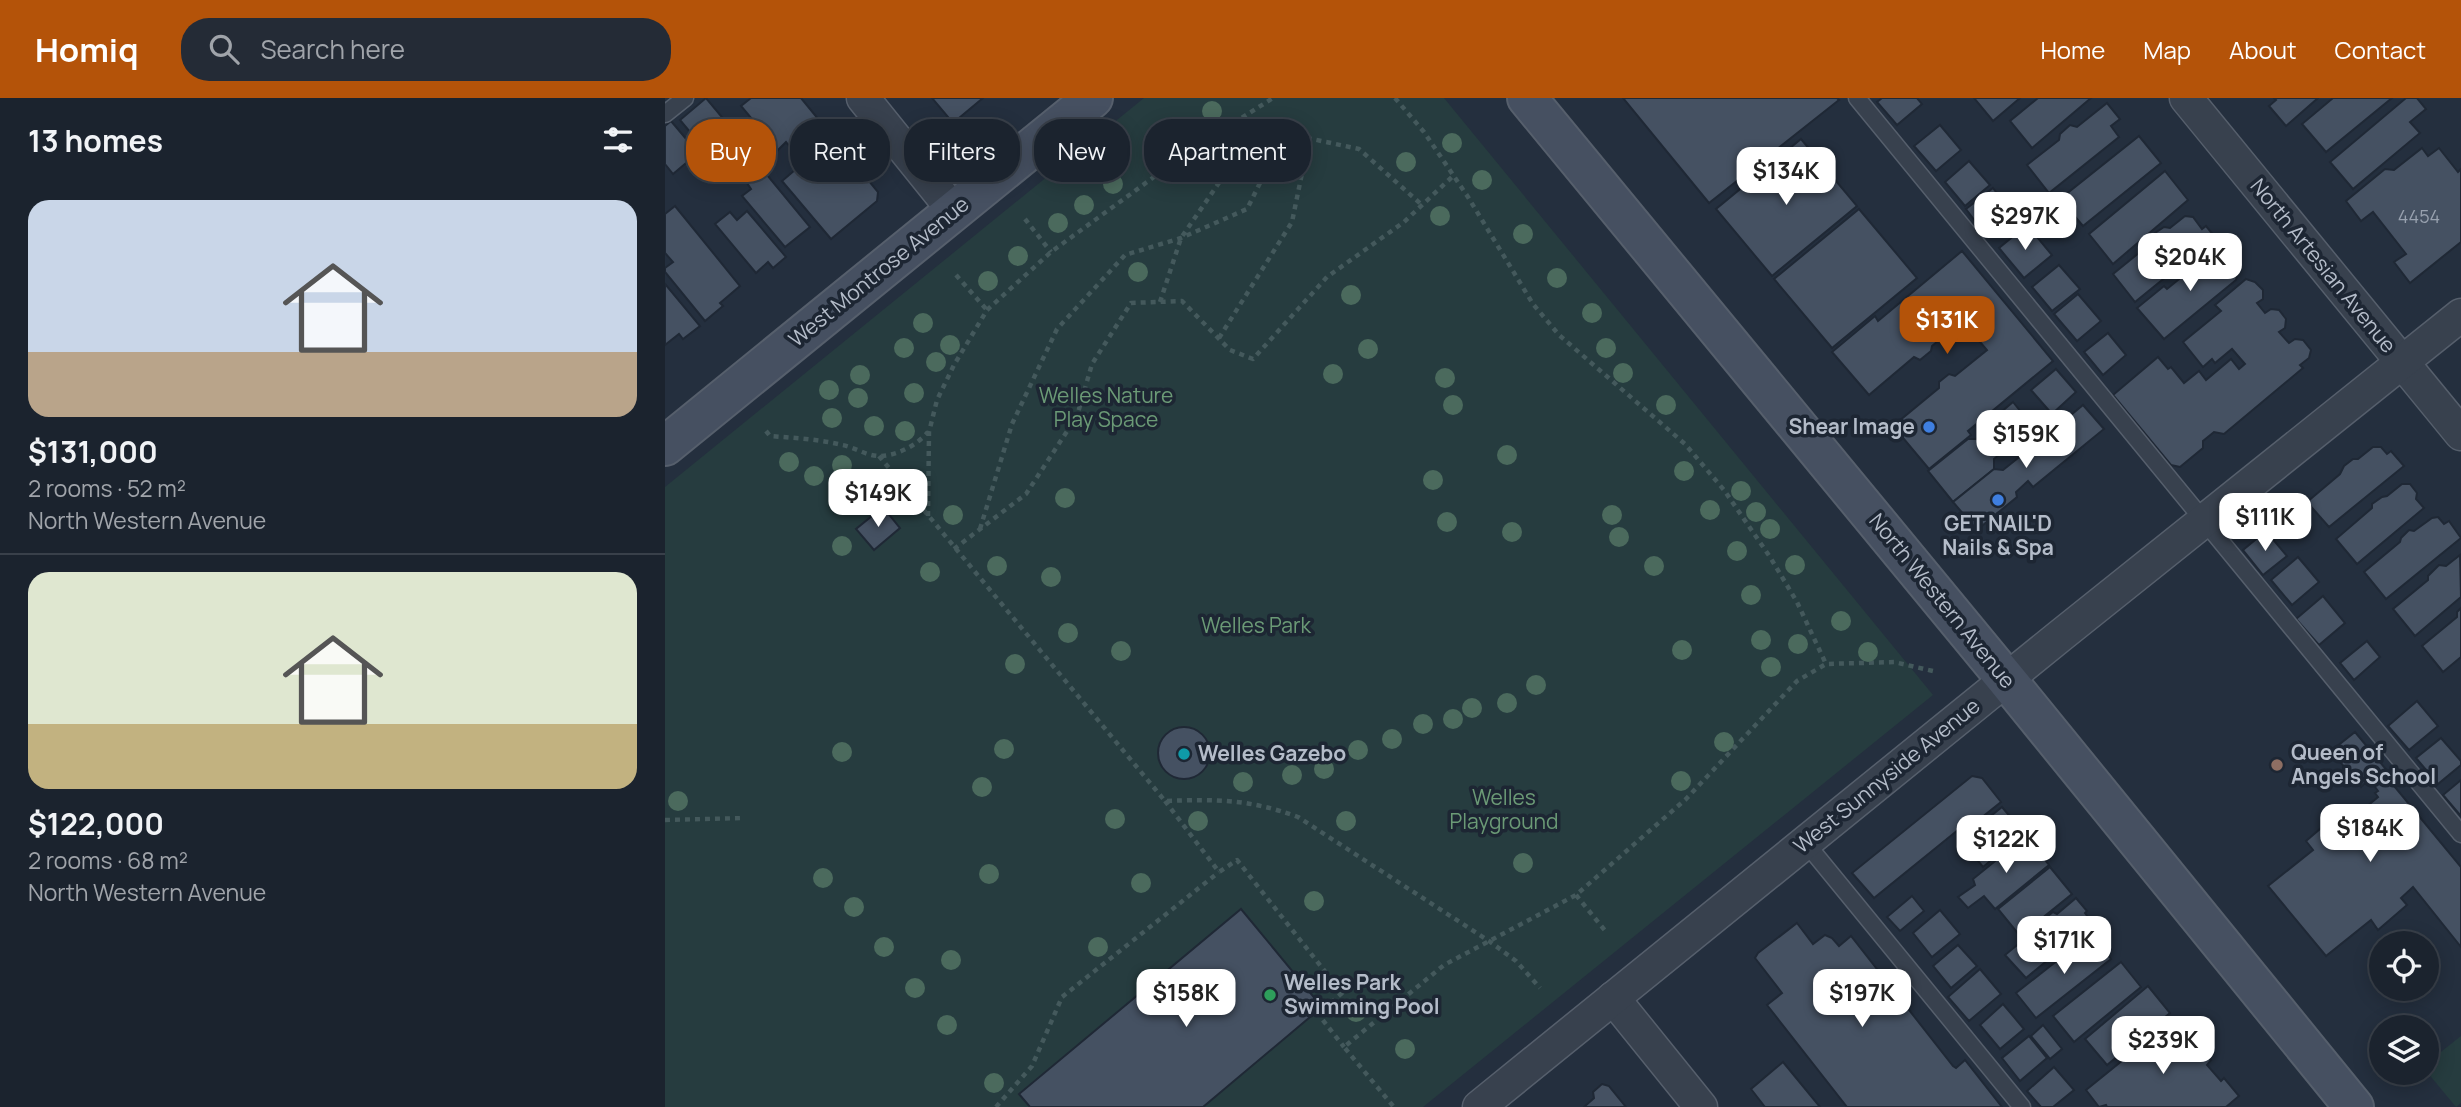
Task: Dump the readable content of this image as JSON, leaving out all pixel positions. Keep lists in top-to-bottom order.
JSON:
{
  "streets": {
    "main road": ["West Montrose Avenue", "North Western Avenue"],
    "street": ["North Artesian Avenue", "West Sunnyside Avenue"]
  },
  "crossings": [
    ["North Artesian Avenue", "West Sunnyside Avenue"],
    ["North Western Avenue", "West Sunnyside Avenue"]
  ],
  "parks": ["Welles Nature Play Space", "Welles Park", "Welles Playground"],
  "places": [
    "Shear Image",
    "GET NAIL'D Nails & Spa",
    "Welles Gazebo",
    "Queen of Angels School",
    "Welles Park Swimming Pool"
  ],
  "house_numbers": ["4454"],
  "page": {
    "header": "Homiq",
    "search": "Search here",
    "nav": [
      "Home",
      "Map",
      "About",
      "Contact"
    ],
    "heading": "13 homes",
    "chip": [
      "Buy",
      "Rent",
      "Filters",
      "New",
      "Apartment"
    ],
    "price": [
      "$134K",
      "$297K",
      "$204K",
      "$131K",
      "$159K",
      "$149K",
      "$111K",
      "$184K",
      "$122K",
      "$171K",
      "$158K",
      "$197K",
      "$239K"
    ],
    "list": [
      {
        "name": "$131,000",
        "note": "2 rooms · 52 m² · North Western Avenue"
      },
      {
        "name": "$122,000",
        "note": "2 rooms · 68 m² · North Western Avenue"
      }
    ]
  }
}
